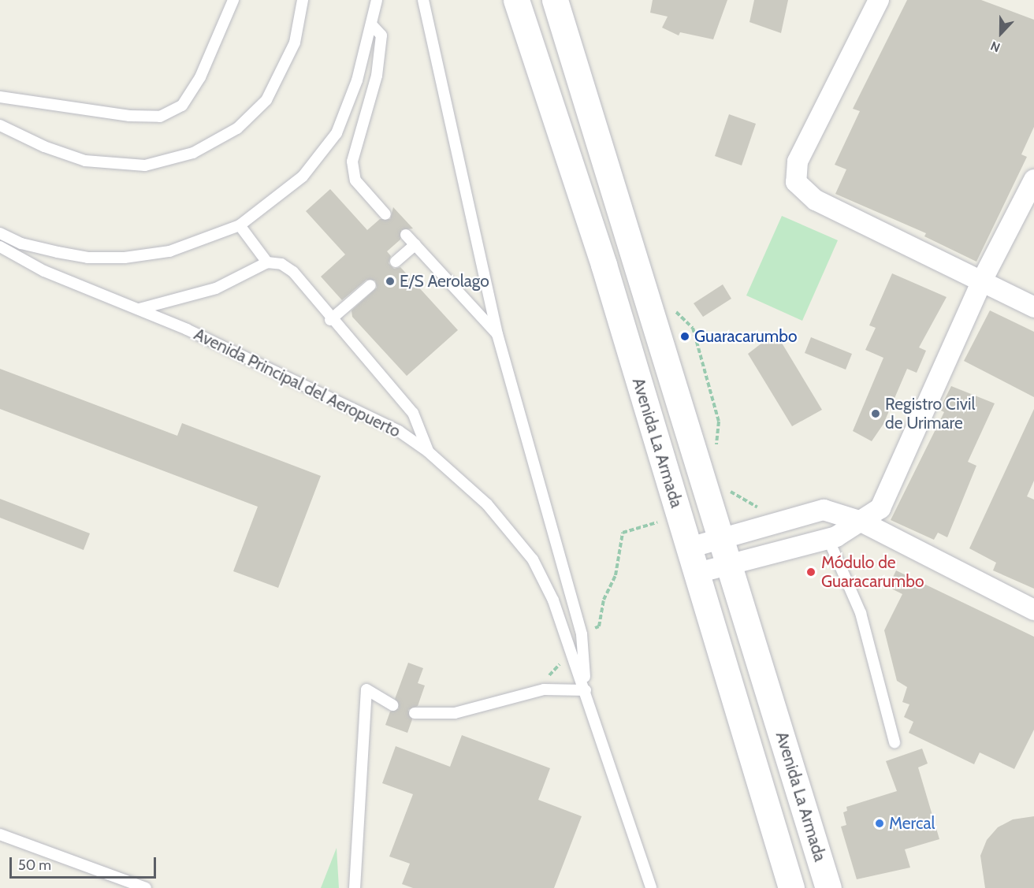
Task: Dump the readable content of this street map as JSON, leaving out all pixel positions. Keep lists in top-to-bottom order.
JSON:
{
  "streets": {
    "main road": ["Avenida La Armada"],
    "lane": ["Avenida Principal del Aeropuerto"]
  },
  "places": [
    "E/S Aerolago",
    "Guaracarumbo",
    "Registro Civil de Urimare",
    "Módulo de Guaracarumbo",
    "Mercal"
  ],
  "scale_bar": "50 m",
  "north": "bottom"
}
